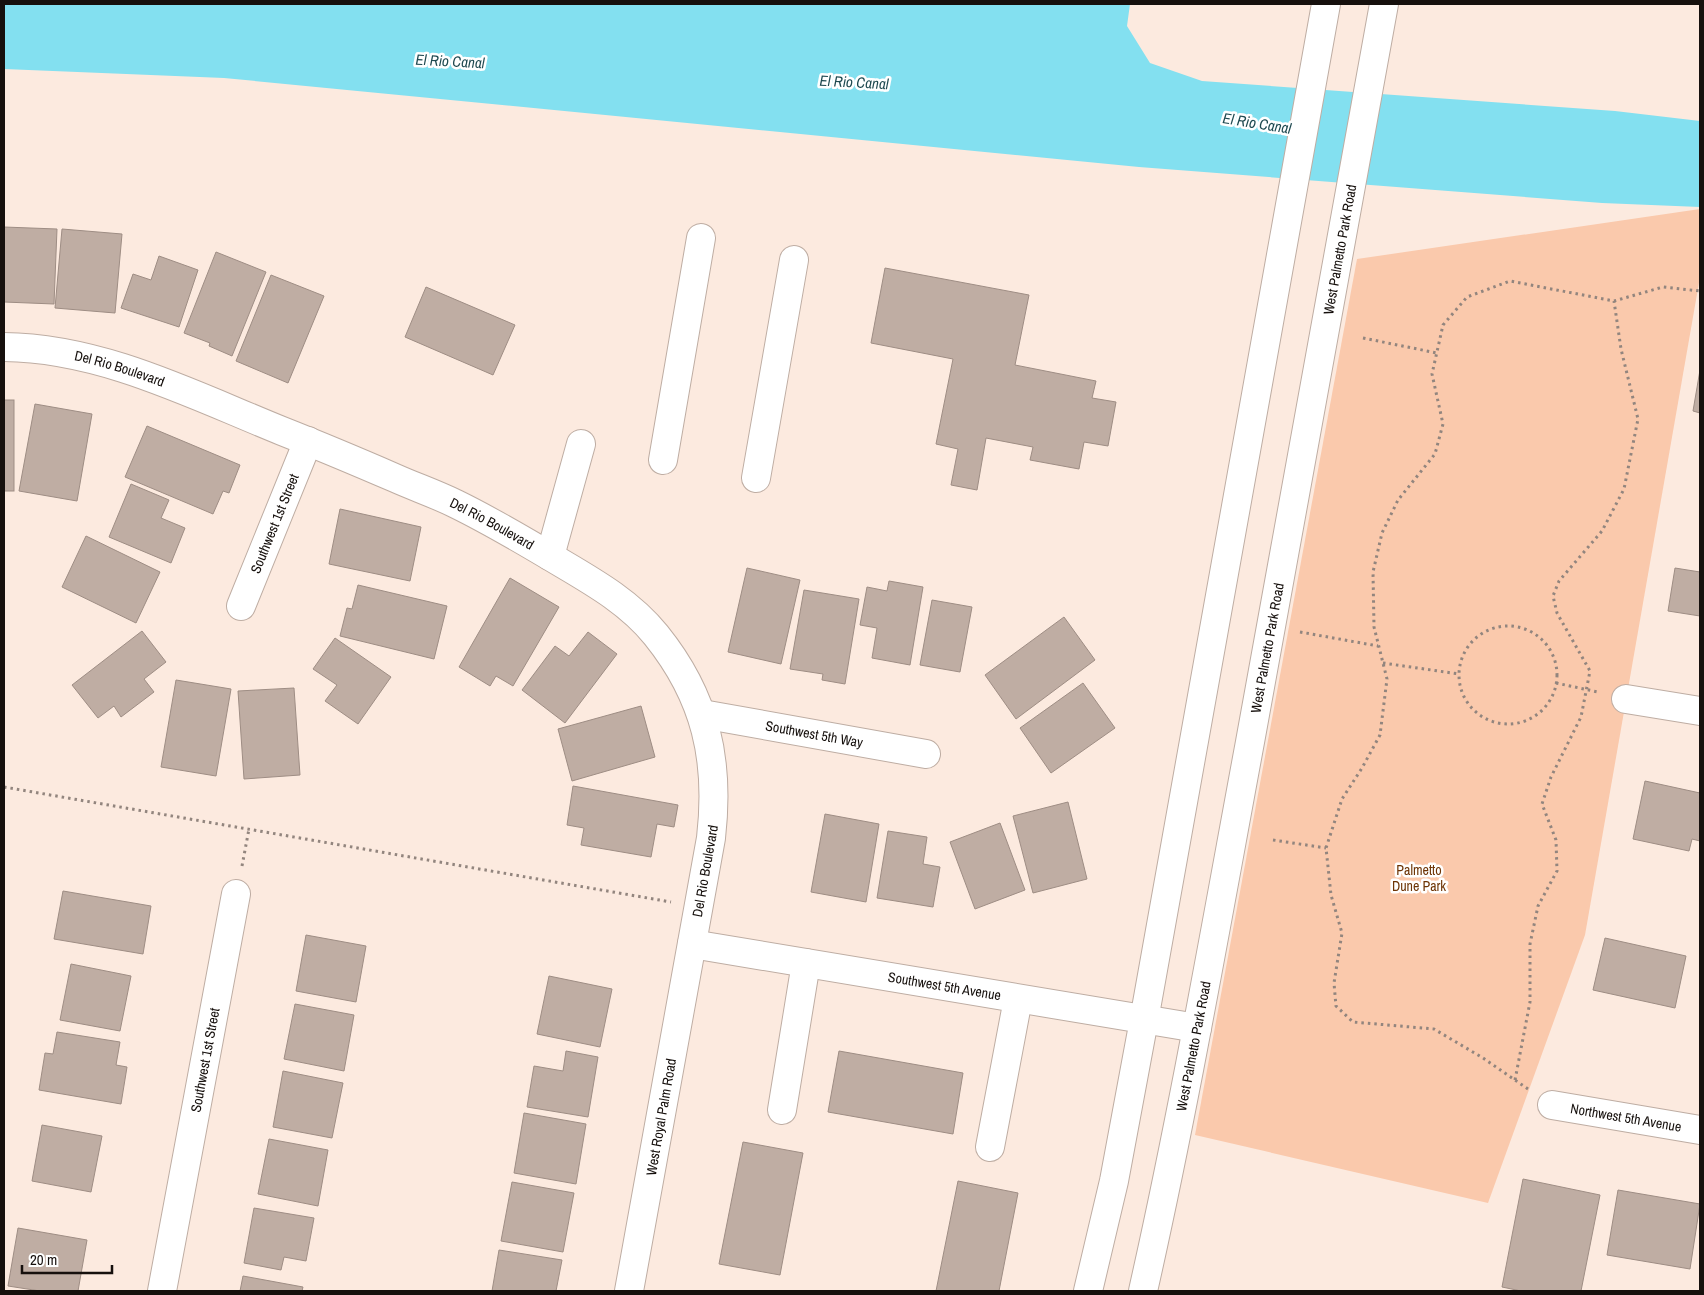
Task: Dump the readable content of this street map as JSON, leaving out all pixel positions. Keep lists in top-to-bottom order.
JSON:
{
  "streets": {
    "street": [
      "West Palmetto Park Road",
      "Del Rio Boulevard",
      "Southwest 1st Street",
      "Southwest 5th Way",
      "Southwest 5th Avenue",
      "West Royal Palm Road",
      "Northwest 5th Avenue"
    ]
  },
  "crossings": [
    ["West Palmetto Park Road", "Southwest 5th Avenue"],
    ["Del Rio Boulevard", "Southwest 1st Street"],
    ["Del Rio Boulevard", "Southwest 5th Way"],
    ["Del Rio Boulevard", "Southwest 5th Avenue"],
    ["Del Rio Boulevard", "West Royal Palm Road"],
    ["Southwest 5th Avenue", "West Royal Palm Road"]
  ],
  "water": ["El Rio Canal"],
  "parks": ["Palmetto Dune Park"],
  "scale_bar": "20 m"
}
